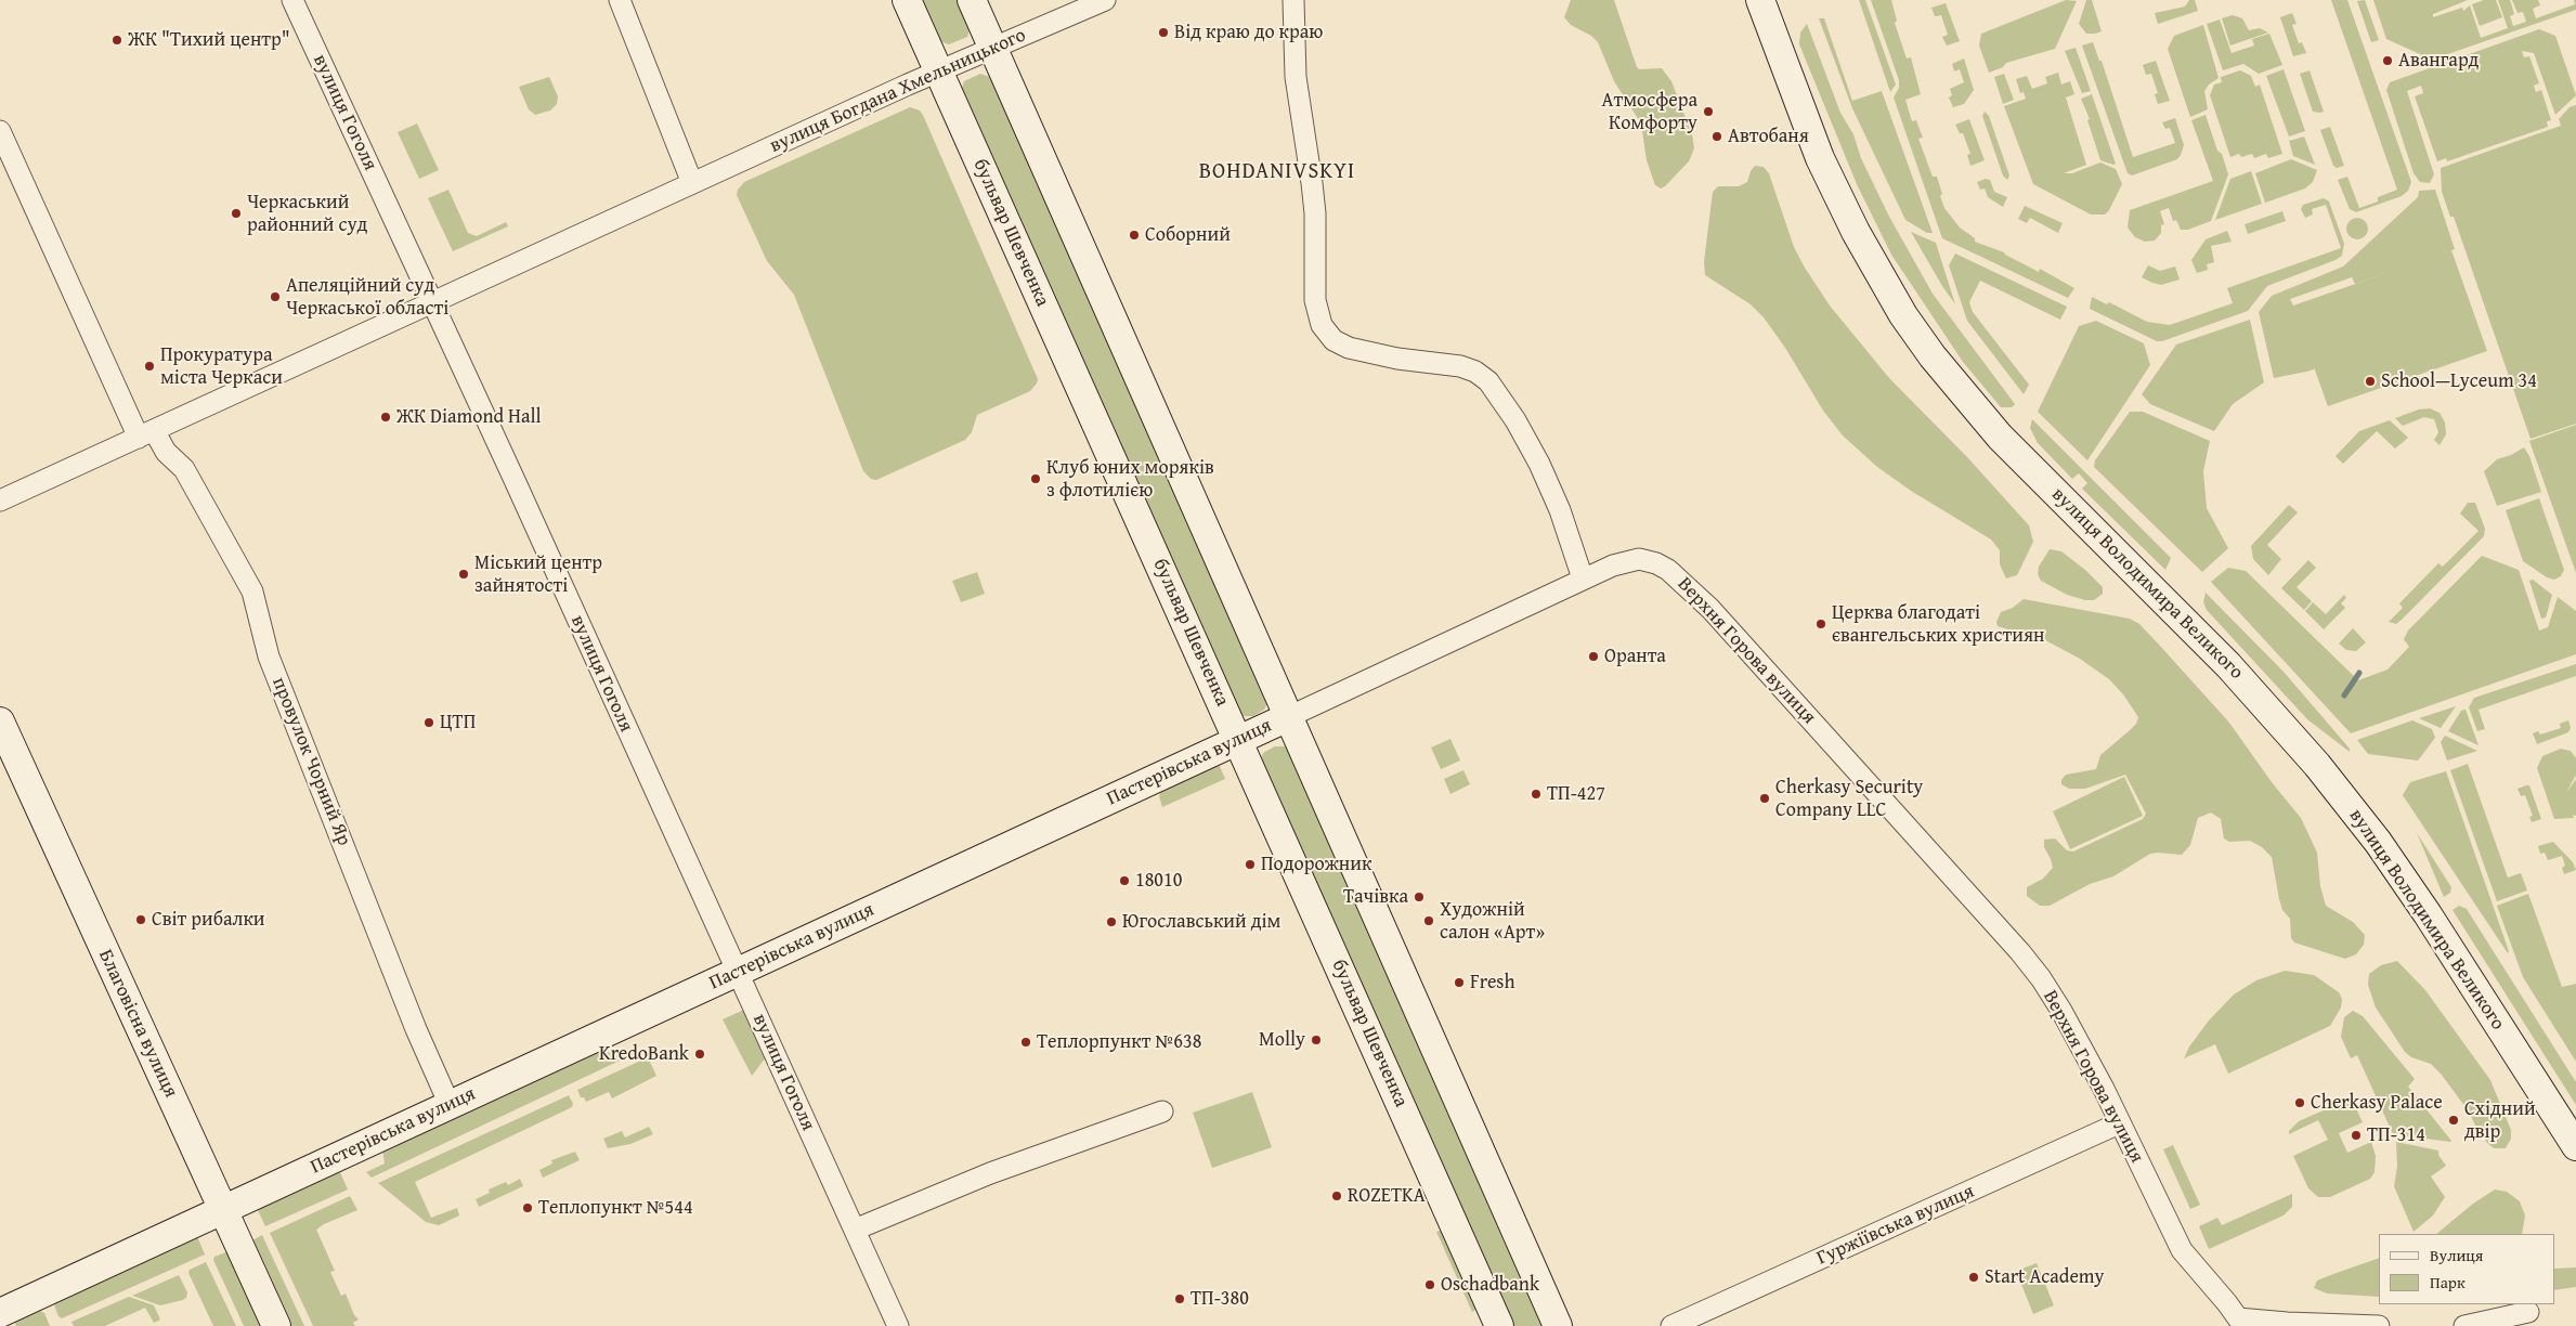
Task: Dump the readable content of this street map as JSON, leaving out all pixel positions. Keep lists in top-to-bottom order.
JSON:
{
  "streets": {
    "main road": [
      "бульвар Шевченка",
      "вулиця Володимира Великого",
      "Пастерівська вулиця",
      "Благовісна вулиця"
    ],
    "street": [
      "вулиця Богдана Хмельницького",
      "вулиця Гоголя",
      "Верхня Горова вулиця",
      "провулок Чорний Яр",
      "Гуржіївська вулиця"
    ]
  },
  "crossings": [
    ["вулиця Богдана Хмельницького", "вулиця Гоголя"],
    ["вулиця Богдана Хмельницького", "бульвар Шевченка"],
    ["вулиця Богдана Хмельницького", "провулок Чорний Яр"],
    ["вулиця Гоголя", "Пастерівська вулиця"],
    ["бульвар Шевченка", "Пастерівська вулиця"],
    ["Верхня Горова вулиця", "Пастерівська вулиця"],
    ["Верхня Горова вулиця", "Гуржіївська вулиця"],
    ["провулок Чорний Яр", "Пастерівська вулиця"],
    ["Пастерівська вулиця", "Благовісна вулиця"]
  ],
  "districts": ["BOHDANIVSKYI"],
  "places": [
    "Від краю до краю",
    "ЖК \"Тихий центр\"",
    "Авангард",
    "Атмосфера Комфорту",
    "Автобаня",
    "Черкаський районний суд",
    "Соборний",
    "Апеляційний суд Черкаської області",
    "Прокуратура міста Черкаси",
    "School—Lyceum 34",
    "ЖК Diamond Hall",
    "Клуб юних моряків з флотилією",
    "Міський центр зайнятості",
    "Церква благодаті євангельських християн",
    "Оранта",
    "ЦТП",
    "ТП-427",
    "Cherkasy Security Company LLC",
    "Подорожник",
    "18010",
    "Тачівка",
    "Світ рибалки",
    "Художній салон «Арт»",
    "Югославський дім",
    "Fresh",
    "Molly",
    "Теплорпункт №638",
    "KredoBank",
    "Cherkasy Palace",
    "Східний двір",
    "ТП-314",
    "ROZETKA",
    "Теплопункт №544",
    "Start Academy",
    "Oschadbank",
    "ТП-380"
  ],
  "legend": ["Вулиця", "Парк"]
}
